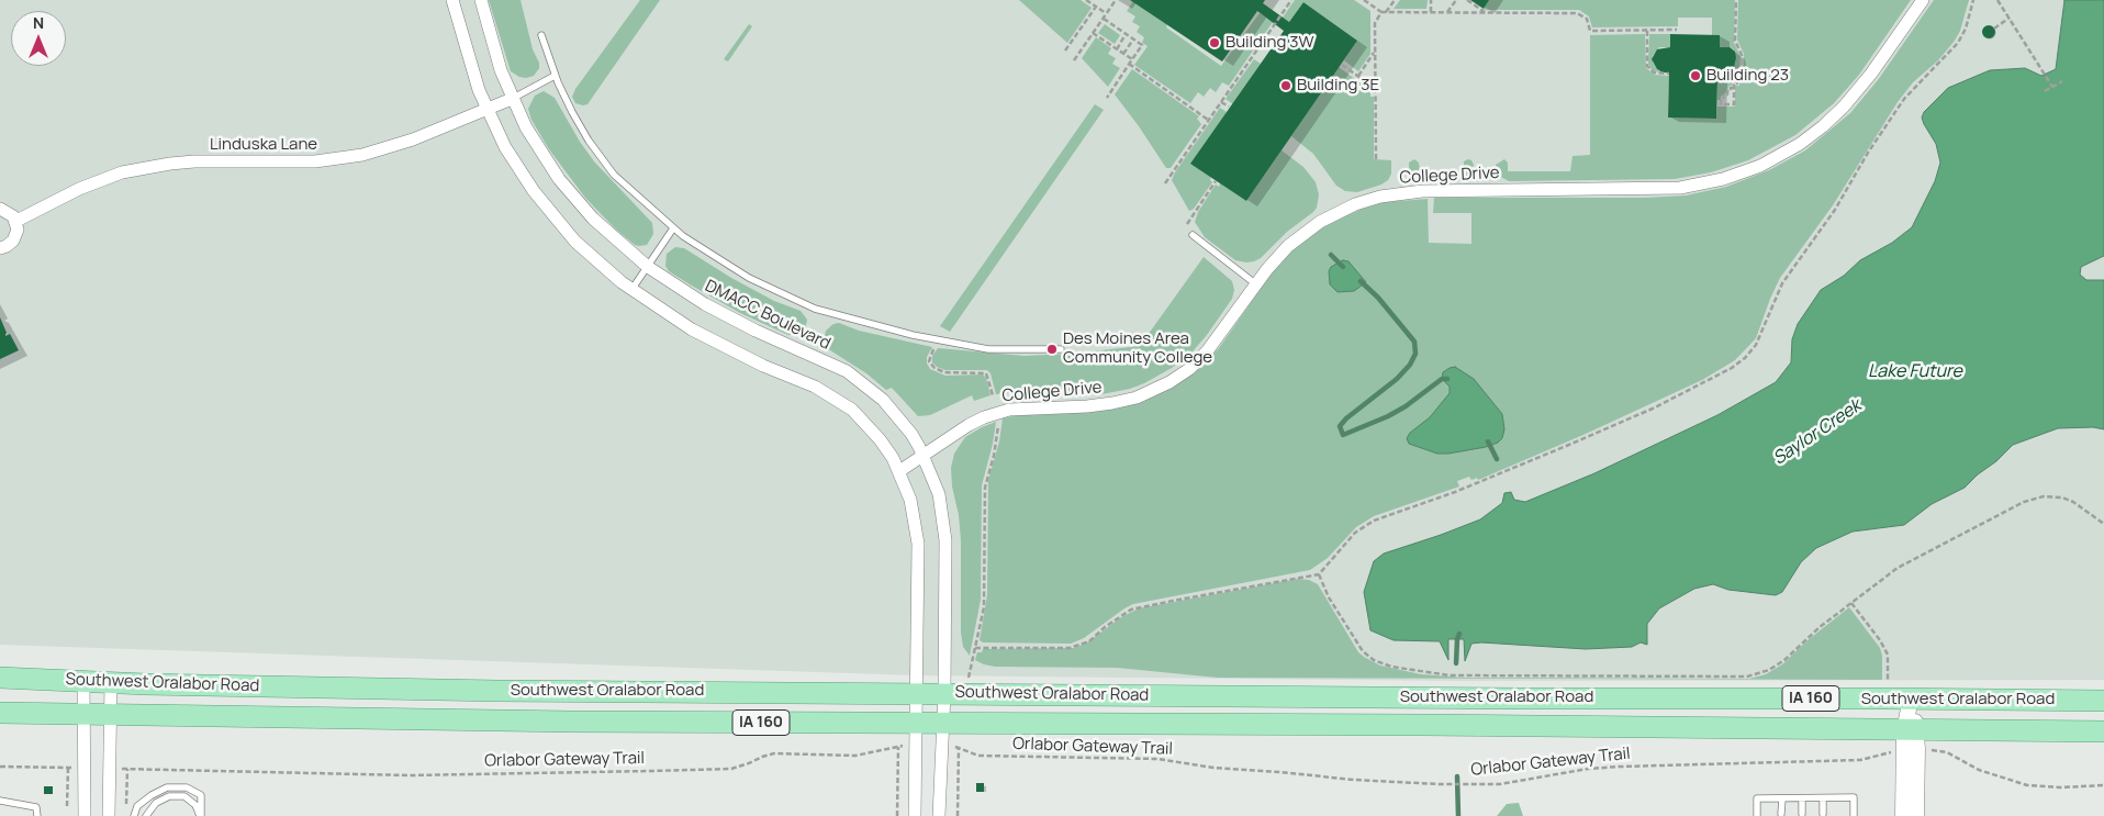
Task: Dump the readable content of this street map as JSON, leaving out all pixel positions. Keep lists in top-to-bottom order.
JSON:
{
  "streets": {
    "main road": ["Southwest Oralabor Road", "IA 160"],
    "street": ["Linduska Lane", "College Drive", "DMACC Boulevard"],
    "path": ["Orlabor Gateway Trail"]
  },
  "crossings": [
    ["Linduska Lane", "DMACC Boulevard"],
    ["College Drive", "DMACC Boulevard"],
    ["DMACC Boulevard", "Southwest Oralabor Road"],
    ["DMACC Boulevard", "Orlabor Gateway Trail"],
    ["Southwest Oralabor Road", "Orlabor Gateway Trail"]
  ],
  "water": ["Lake Future", "Saylor Creek"],
  "places": [
    "Building 3W",
    "Building 23",
    "Building 3E",
    "Des Moines Area Community College"
  ],
  "north": "top"
}
